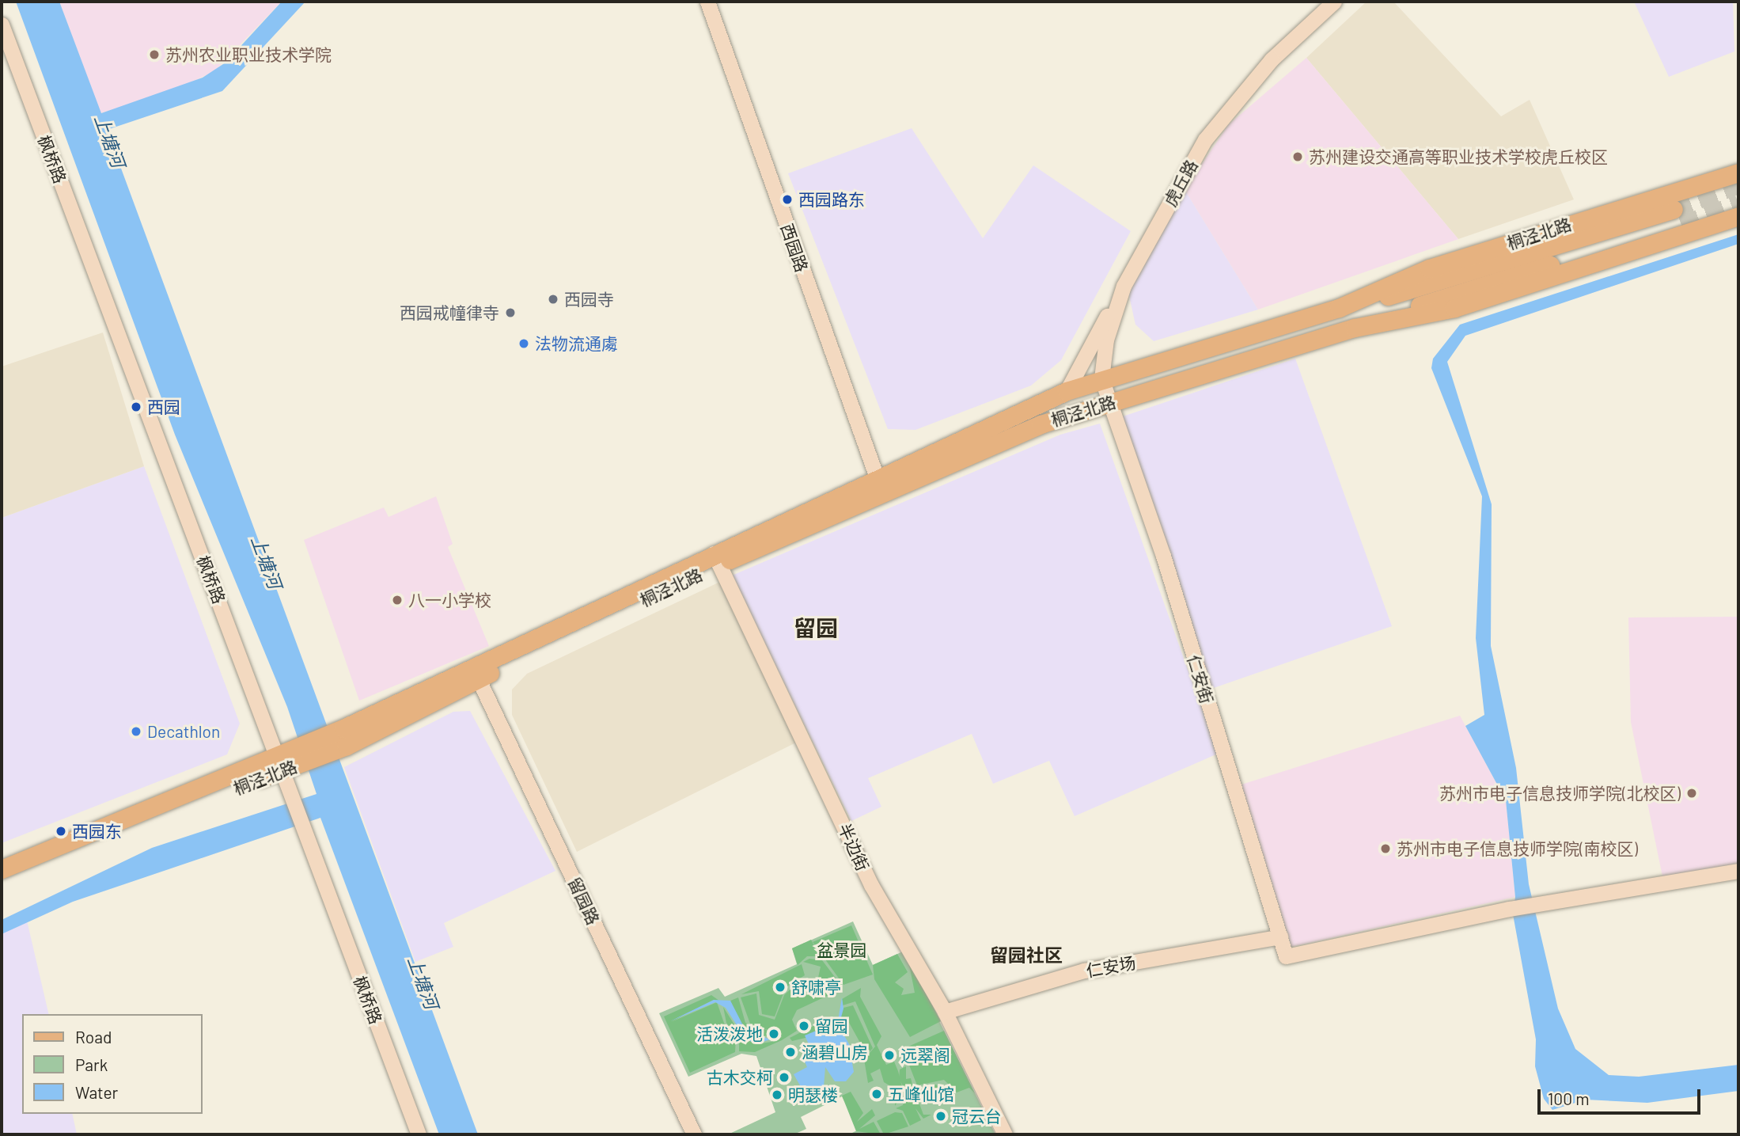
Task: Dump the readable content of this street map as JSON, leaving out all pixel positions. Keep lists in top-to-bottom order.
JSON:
{
  "streets": {
    "main road": ["桐泾北路"],
    "street": [
      "枫桥路",
      "虎丘路",
      "西园路",
      "仁安街",
      "半边街",
      "留园路",
      "仁安场"
    ]
  },
  "crossings": [
    ["枫桥路", "桐泾北路"],
    ["虎丘路", "桐泾北路"],
    ["虎丘路", "仁安街"],
    ["桐泾北路", "西园路"],
    ["桐泾北路", "仁安街"],
    ["桐泾北路", "半边街"],
    ["桐泾北路", "留园路"],
    ["仁安街", "仁安场"],
    ["半边街", "仁安场"]
  ],
  "districts": ["留园", "留园社区"],
  "water": ["上塘河"],
  "parks": ["盆景园"],
  "places": [
    "苏州农业职业技术学院",
    "苏州建设交通高等职业技术学校虎丘校区",
    "西园路东",
    "西园寺",
    "西园戒幢律寺",
    "法物流通䖏",
    "西园",
    "八一小学校",
    "Decathlon",
    "苏州市电子信息技师学院(北校区)",
    "西园东",
    "苏州市电子信息技师学院(南校区)",
    "舒啸亭",
    "留园",
    "活泼泼地",
    "涵碧山房",
    "远翠阁",
    "古木交柯",
    "五峰仙馆",
    "明瑟楼",
    "冠云台"
  ],
  "legend": ["Road", "Park", "Water"],
  "scale_bar": "100 m"
}
